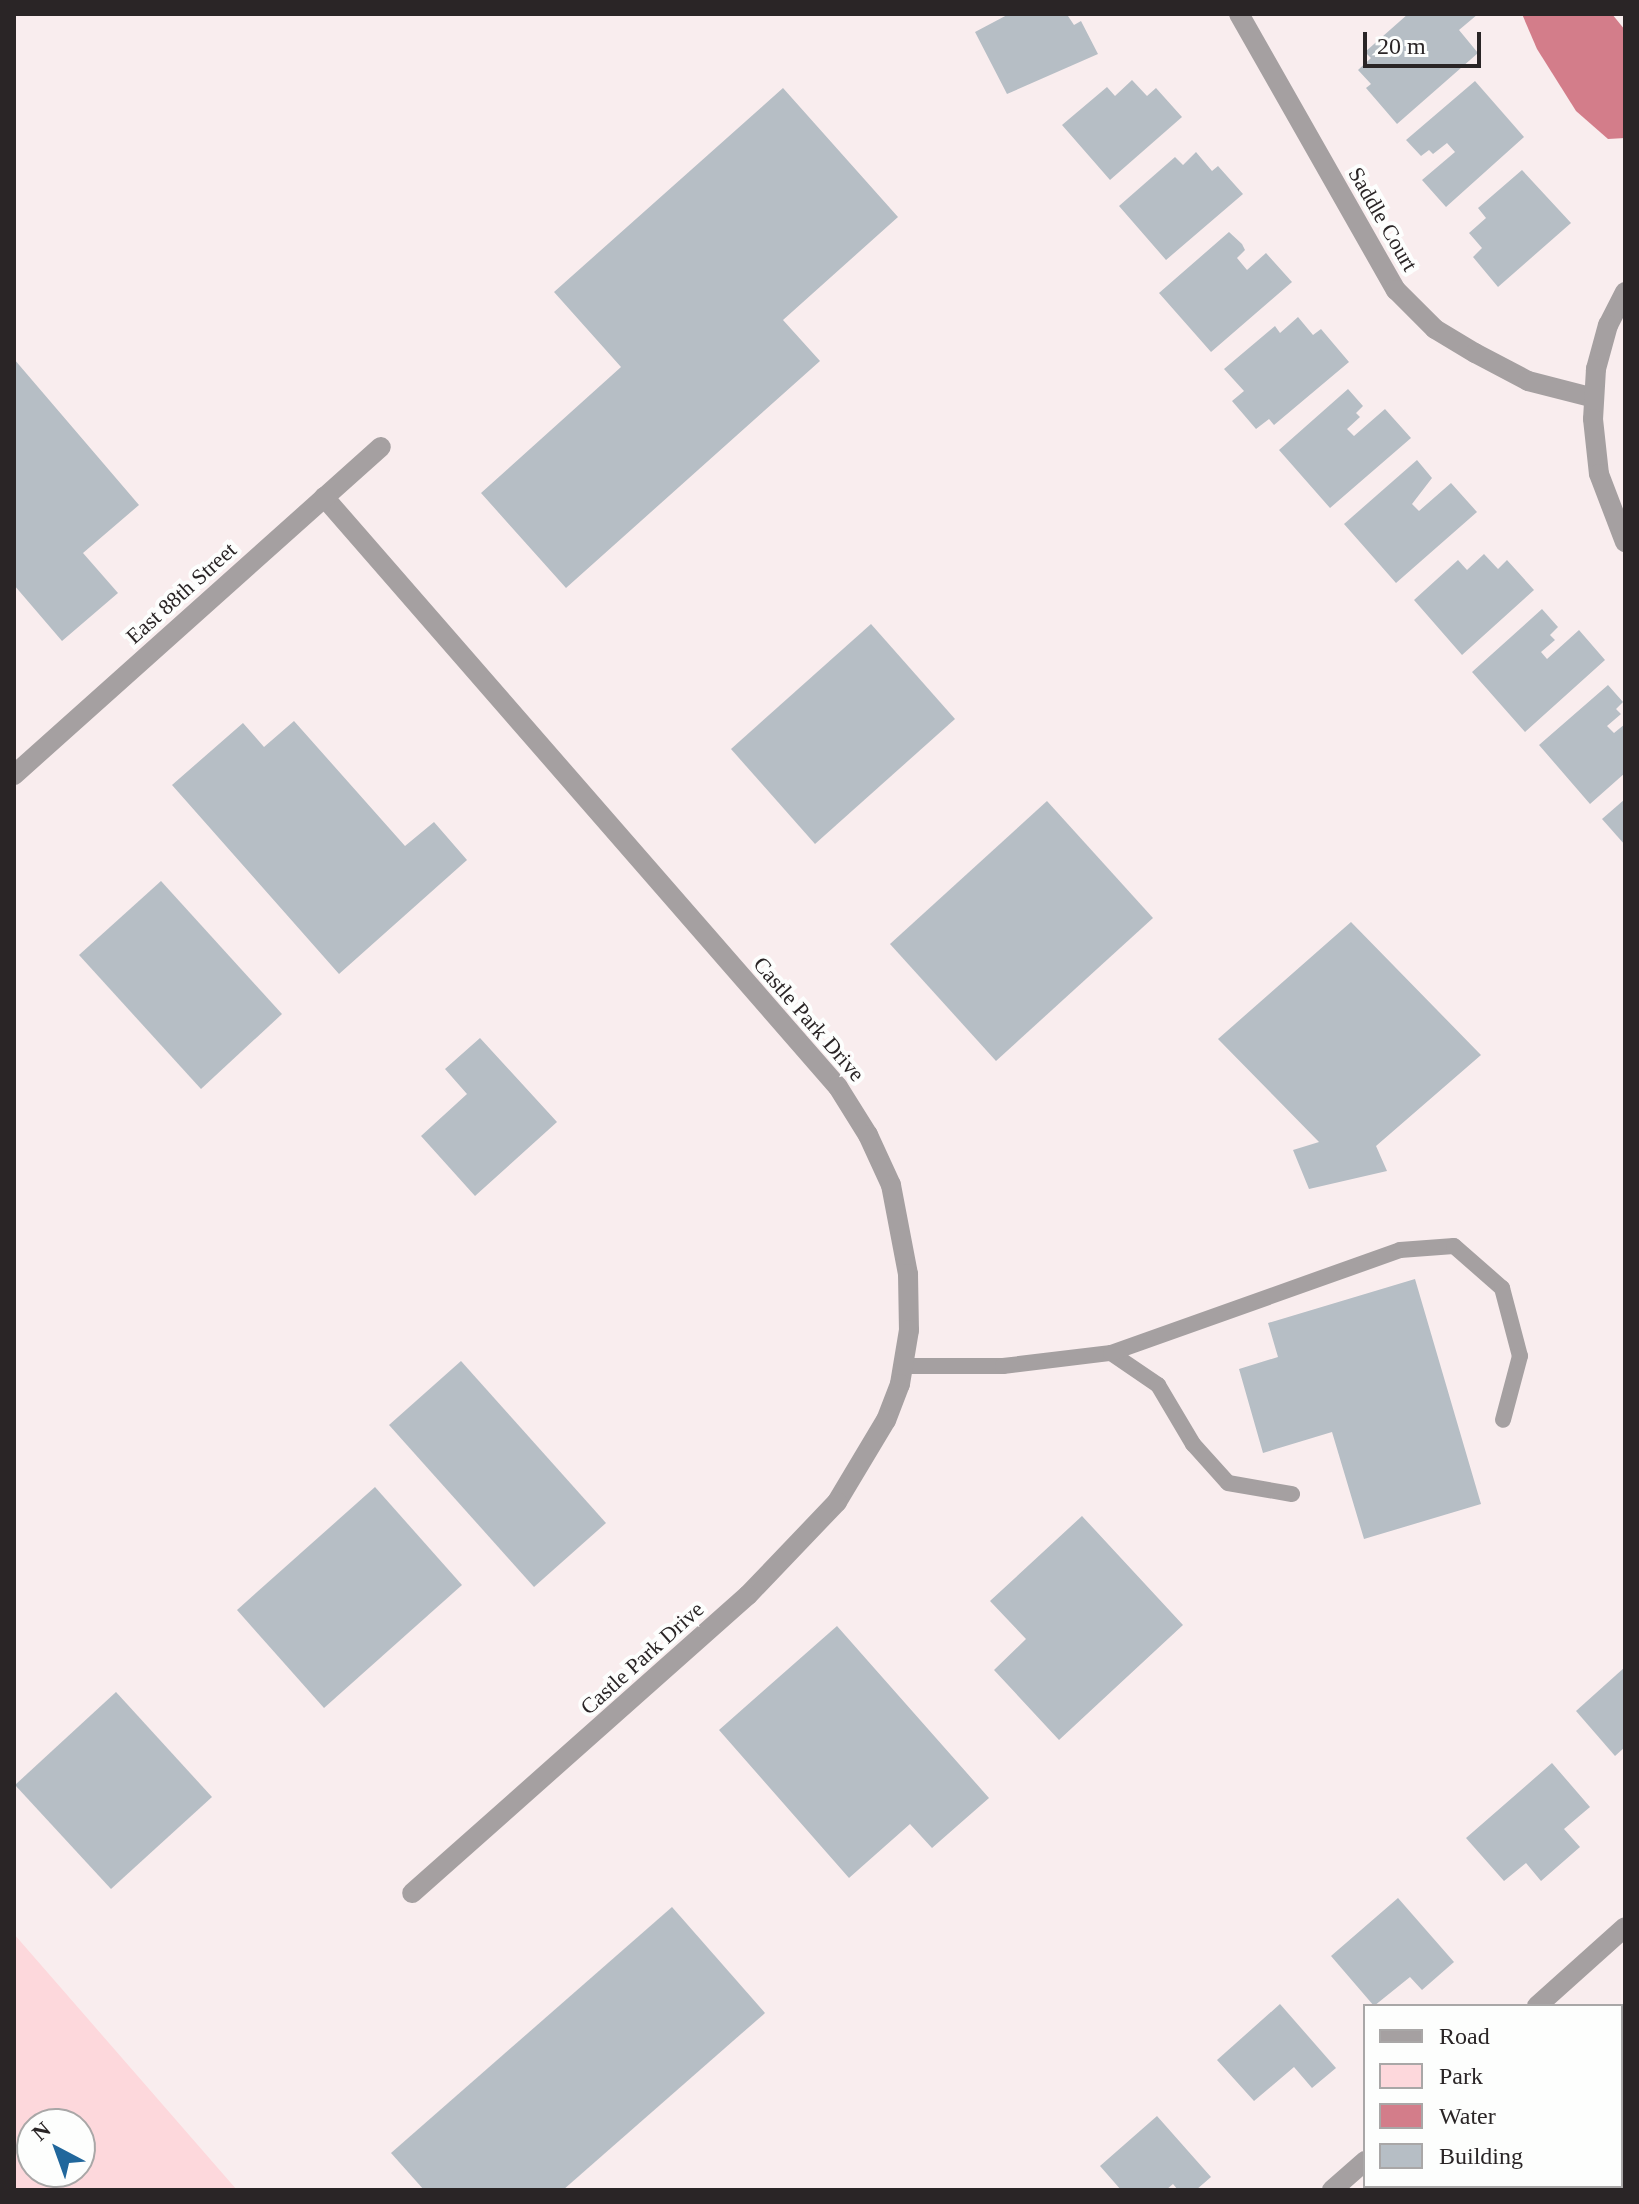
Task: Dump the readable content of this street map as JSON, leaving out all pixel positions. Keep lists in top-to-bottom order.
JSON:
{
  "streets": {
    "street": ["Saddle Court", "East 88th Street", "Castle Park Drive"]
  },
  "crossings": [
    ["East 88th Street", "Castle Park Drive"]
  ],
  "legend": [
    "Road",
    "Park",
    "Water",
    "Building"
  ],
  "scale_bar": "20 m",
  "north": "top left"
}
